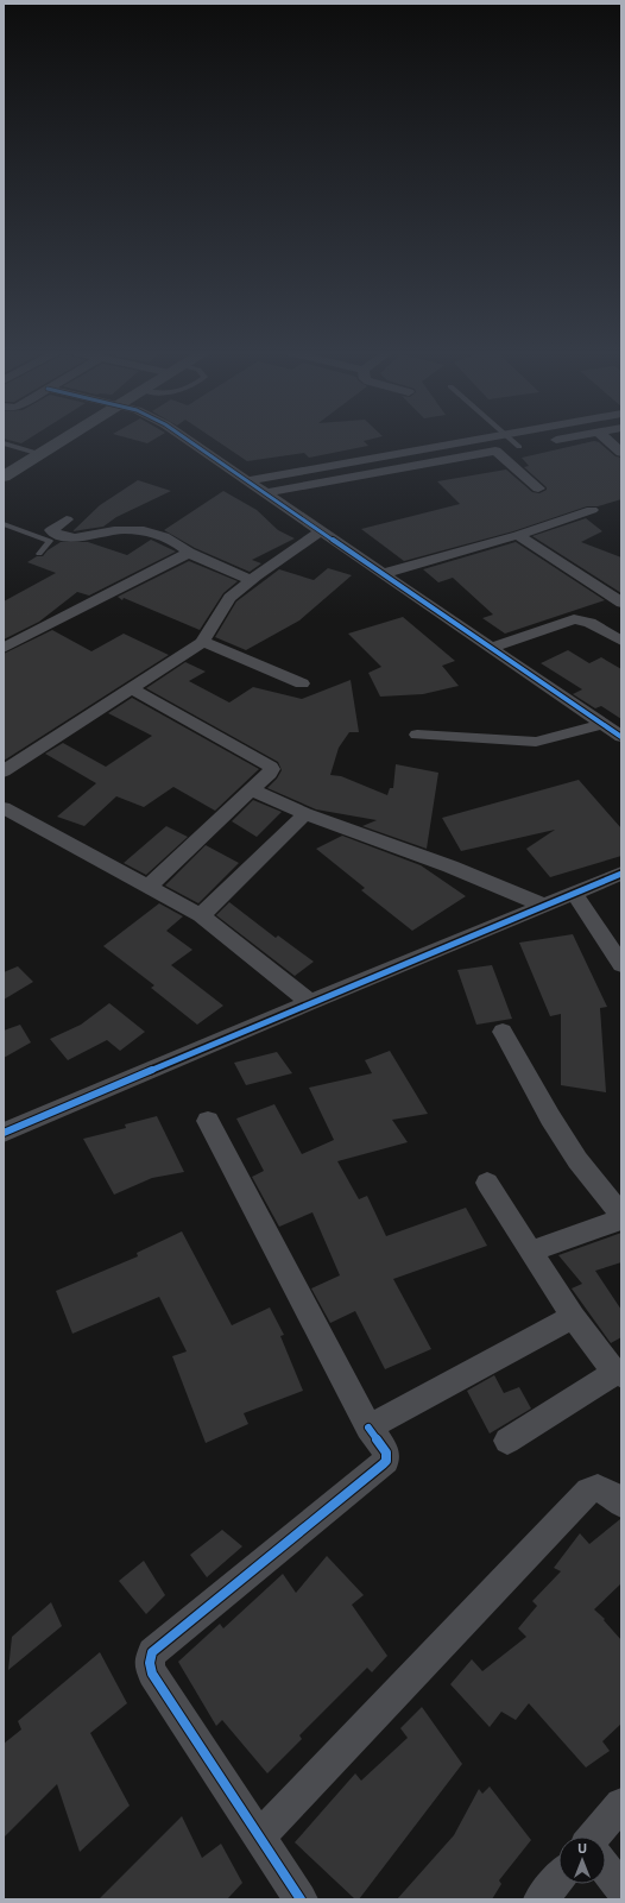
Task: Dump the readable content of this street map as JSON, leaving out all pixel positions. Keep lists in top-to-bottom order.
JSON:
{
  "north": "top"
}
